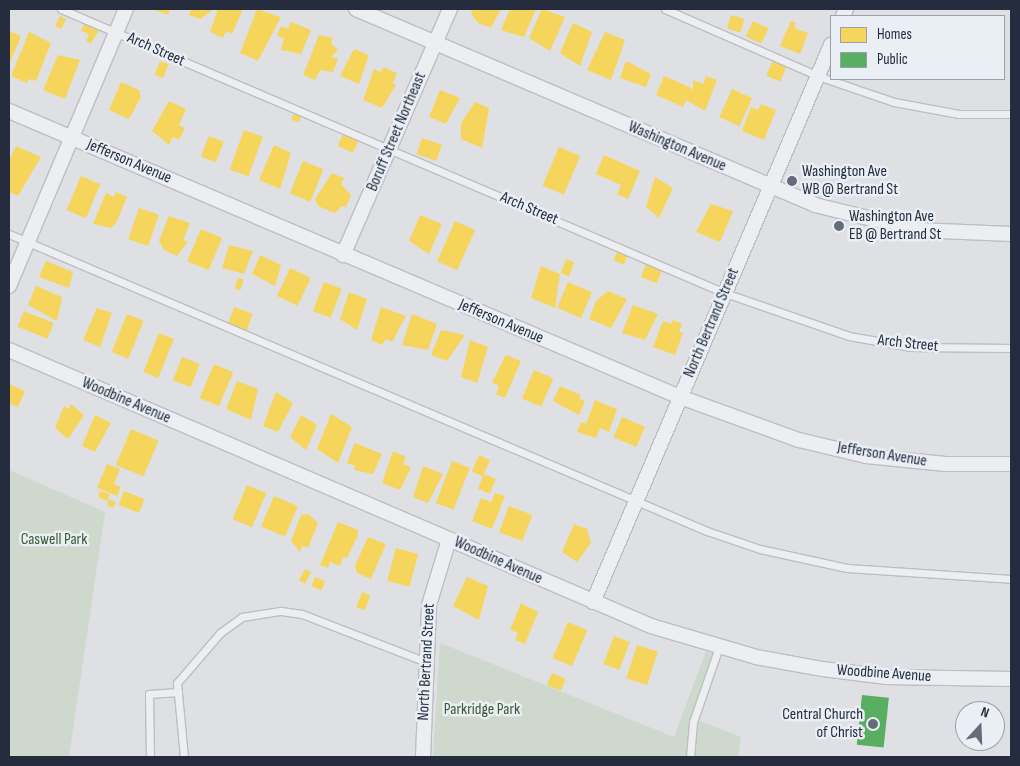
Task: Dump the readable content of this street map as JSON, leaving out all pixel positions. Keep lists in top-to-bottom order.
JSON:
{
  "streets": {
    "street": [
      "Boruff Street Northeast",
      "Washington Avenue",
      "Jefferson Avenue",
      "North Bertrand Street",
      "Woodbine Avenue"
    ],
    "lane": ["Arch Street"]
  },
  "crossings": [
    ["Arch Street", "Boruff Street Northeast"],
    ["Arch Street", "North Bertrand Street"],
    ["Boruff Street Northeast", "Washington Avenue"],
    ["Boruff Street Northeast", "Jefferson Avenue"],
    ["Washington Avenue", "North Bertrand Street"],
    ["Jefferson Avenue", "North Bertrand Street"],
    ["North Bertrand Street", "Woodbine Avenue"]
  ],
  "parks": ["Caswell Park", "Parkridge Park"],
  "places": ["Washington Ave WB @ Bertrand St", "Washington Ave EB @ Bertrand St", "Central Church of Christ"],
  "legend": ["Homes", "Public"],
  "north": "top"
}
